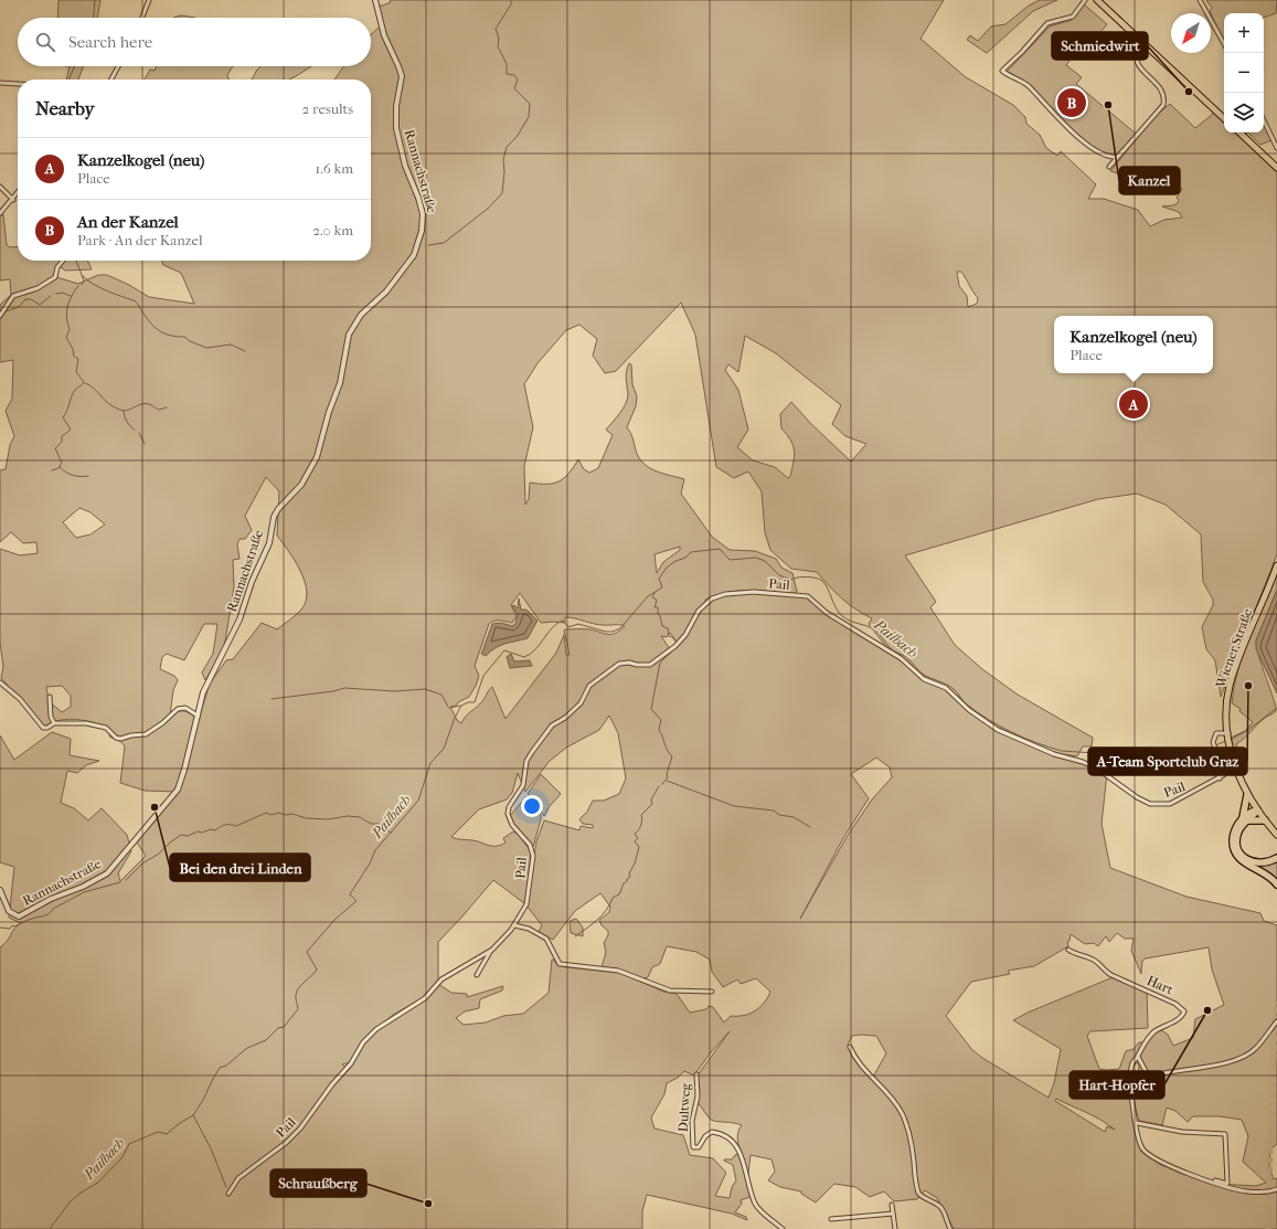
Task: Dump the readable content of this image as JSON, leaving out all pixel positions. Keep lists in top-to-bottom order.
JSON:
{
  "streets": {
    "main road": ["Wiener Straße"],
    "street": [
      "Rannachstraße",
      "Pail",
      "Hart",
      "Dultweg"
    ]
  },
  "water": ["Pailbach"],
  "places": [
    "Schmiedwirt",
    "Kanzel",
    "A-Team Sportclub Graz",
    "Bei den drei Linden",
    "Hart-Hopfer",
    "Schraußberg"
  ],
  "north": "bottom left",
  "page": {
    "map_buttons": ["+", "−"],
    "search": "Search here",
    "heading": ["Nearby", "2 results"],
    "pins": ["B", "A"],
    "list": [
      {
        "mark": "A",
        "name": "Kanzelkogel (neu)",
        "note": "Place",
        "value": "1.6 km"
      },
      {
        "mark": "B",
        "name": "An der Kanzel",
        "note": "Park · An der Kanzel",
        "value": "2.0 km"
      }
    ],
    "popup": ["Kanzelkogel (neu)", "Place"]
  }
}
